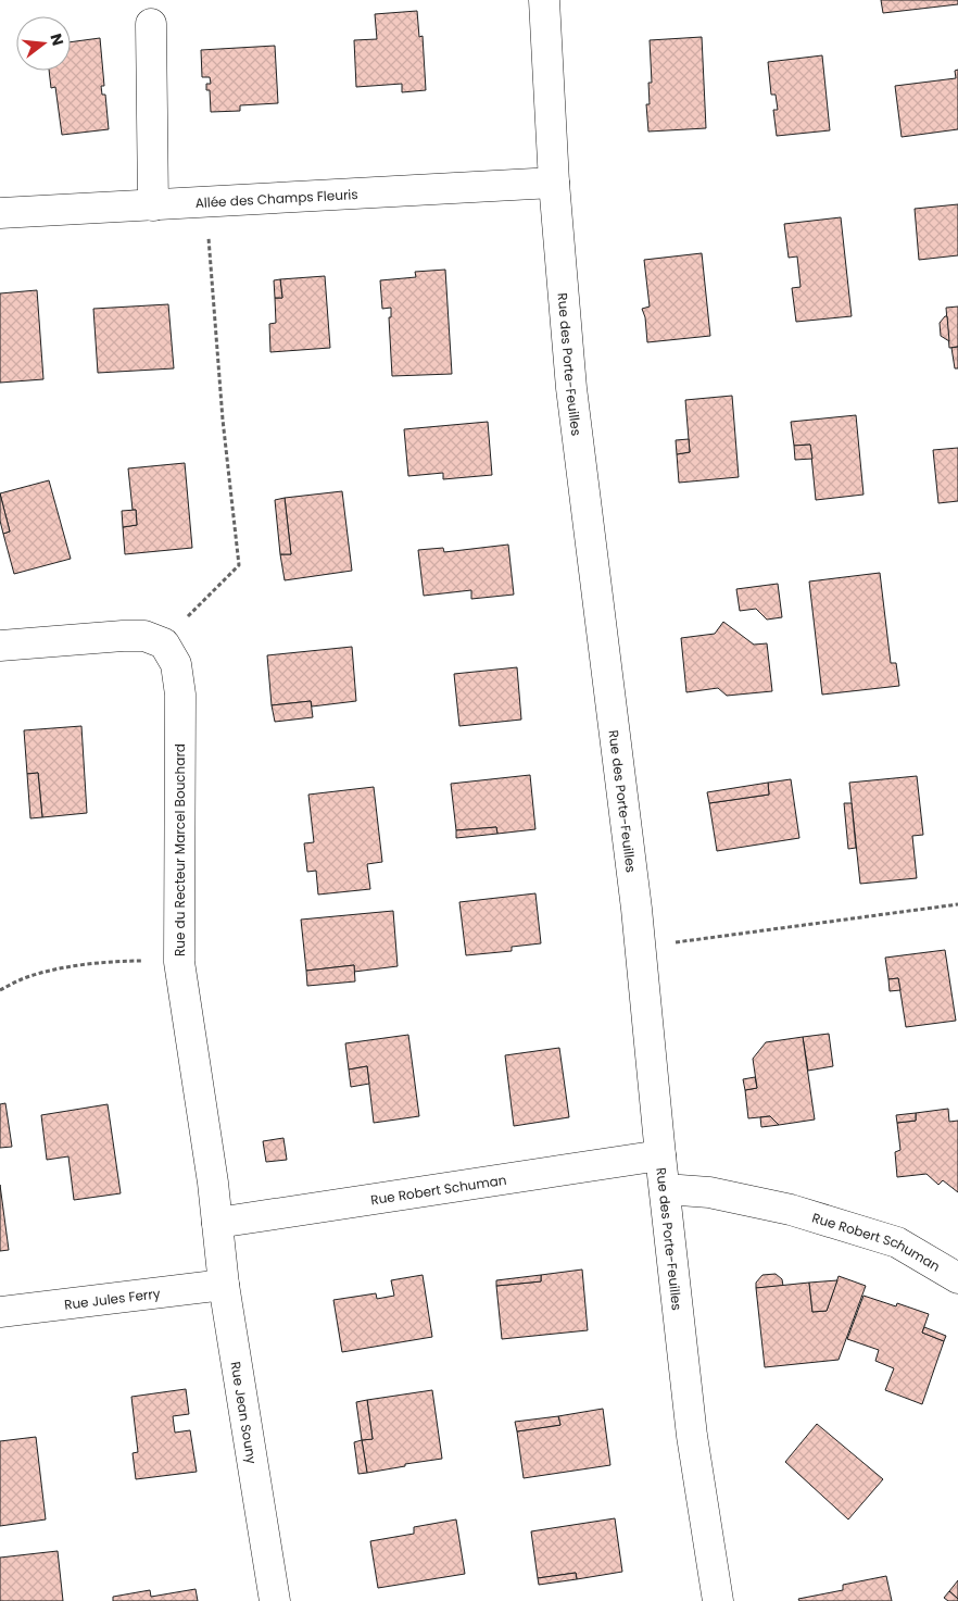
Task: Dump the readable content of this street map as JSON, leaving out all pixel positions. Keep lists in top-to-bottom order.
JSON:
{
  "streets": {
    "street": [
      "Allée des Champs Fleuris",
      "Rue des Porte-Feuilles",
      "Rue du Recteur Marcel Bouchard",
      "Rue Robert Schuman",
      "Rue Jules Ferry",
      "Rue Jean Souny"
    ]
  },
  "crossings": [
    ["Allée des Champs Fleuris", "Rue des Porte-Feuilles"],
    ["Rue des Porte-Feuilles", "Rue Robert Schuman"],
    ["Rue du Recteur Marcel Bouchard", "Rue Robert Schuman"],
    ["Rue du Recteur Marcel Bouchard", "Rue Jean Souny"],
    ["Rue Robert Schuman", "Rue Jean Souny"],
    ["Rue Jules Ferry", "Rue Jean Souny"]
  ],
  "north": "right"
}
